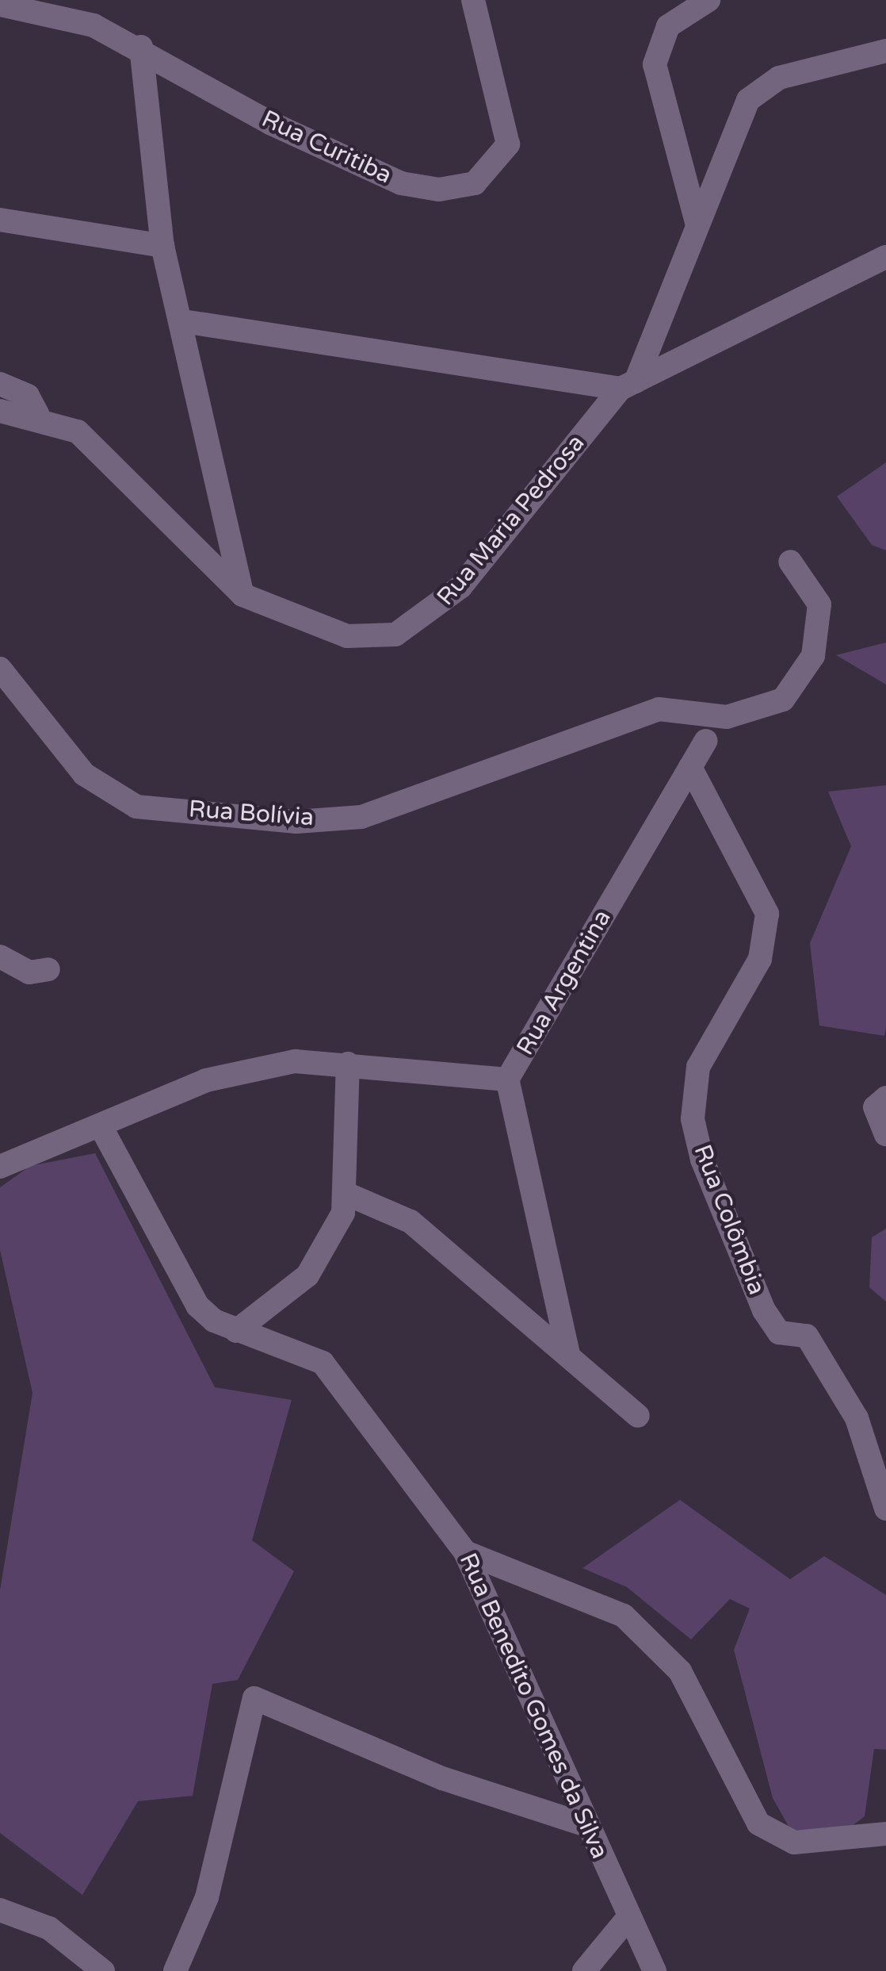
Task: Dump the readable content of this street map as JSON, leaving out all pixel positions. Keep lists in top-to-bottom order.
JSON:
{
  "streets": {
    "street": [
      "Rua Curitiba",
      "Rua Maria Pedrosa",
      "Rua Bolívia",
      "Rua Argentina",
      "Rua Colômbia",
      "Rua Benedito Gomes da Silva"
    ]
  },
  "crossings": [
    ["Rua Argentina", "Rua Colômbia"]
  ]
}
